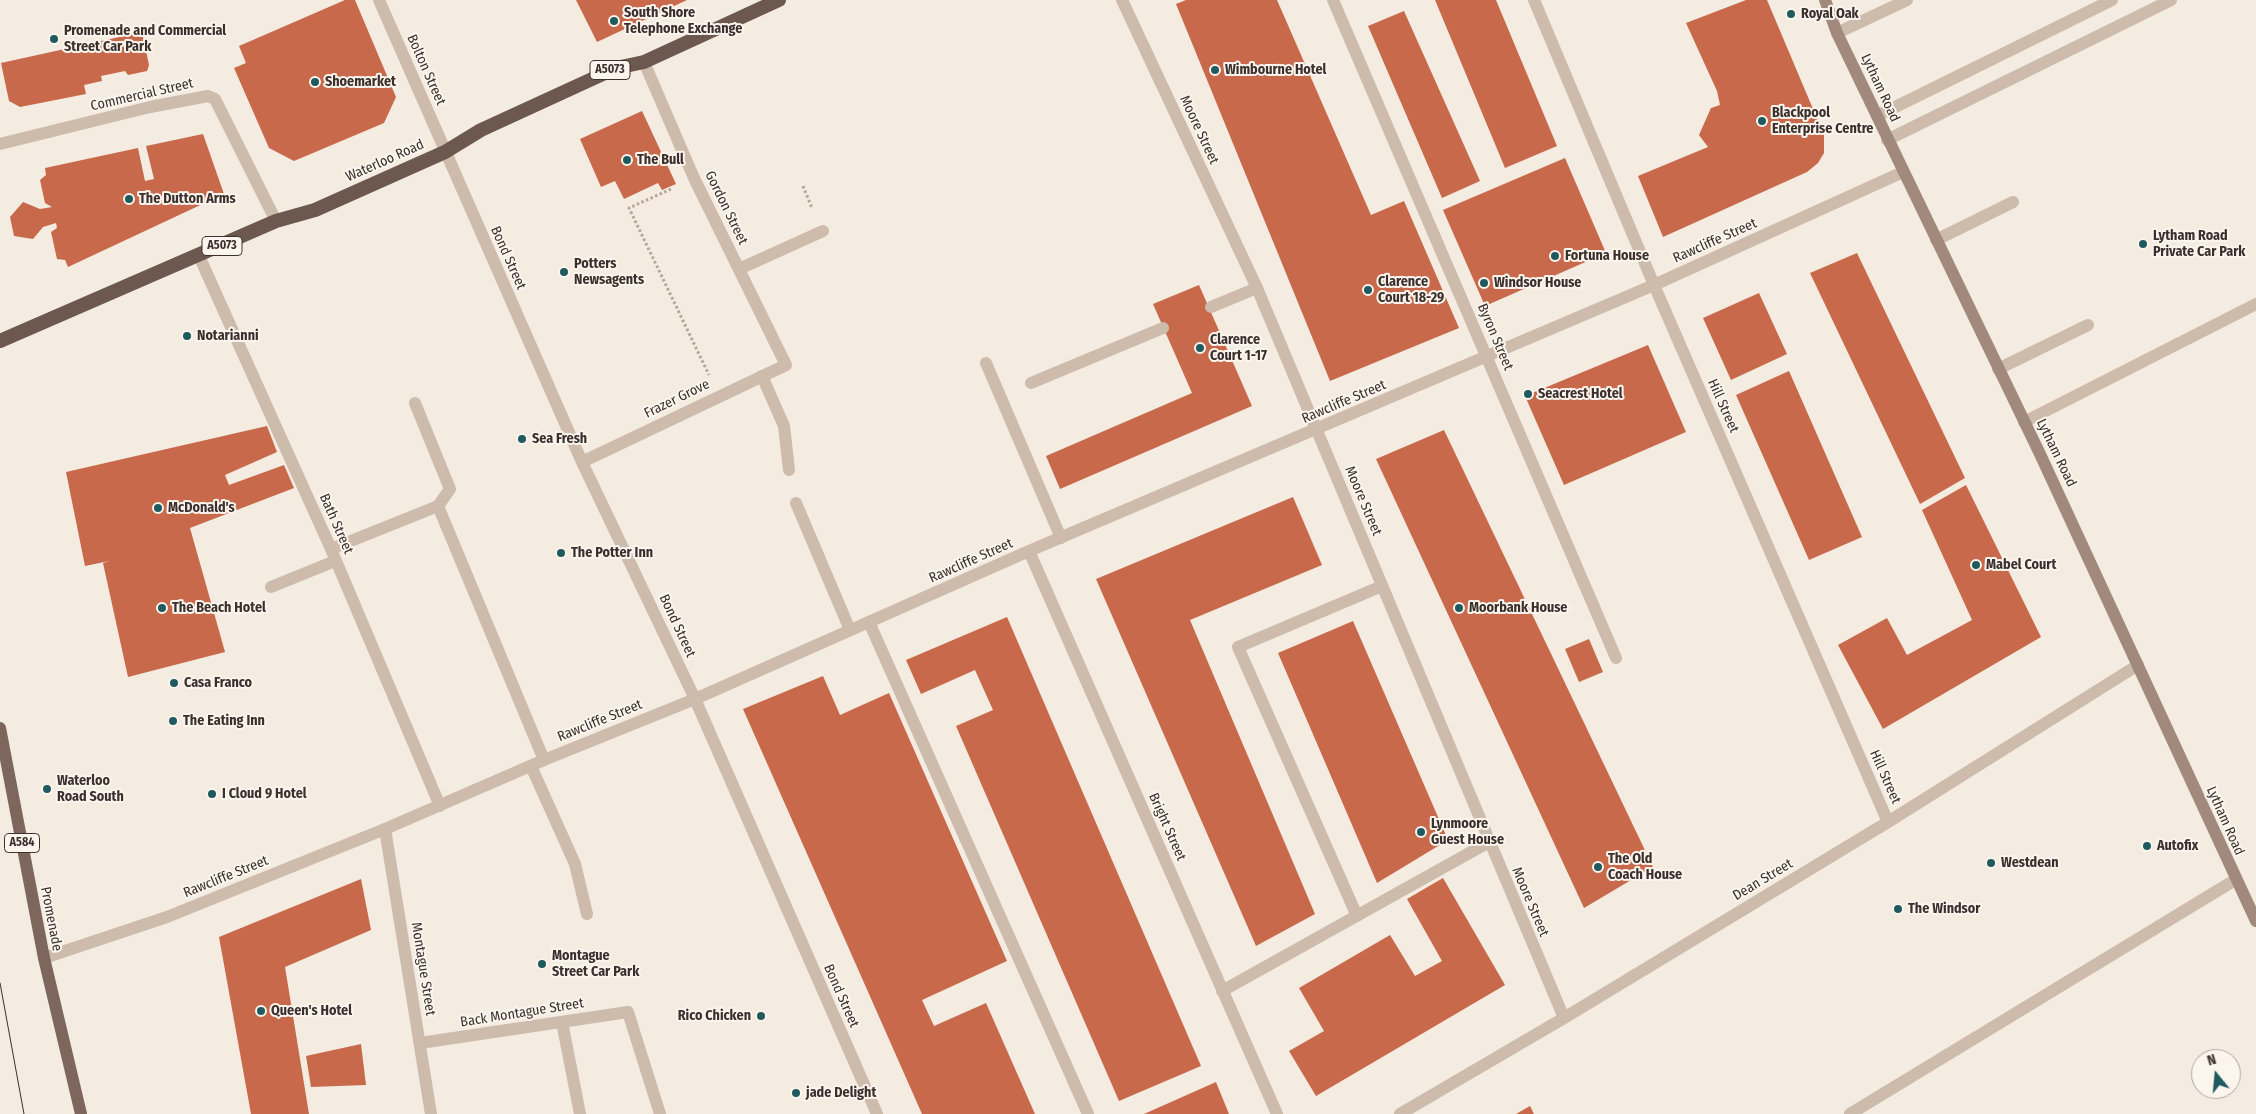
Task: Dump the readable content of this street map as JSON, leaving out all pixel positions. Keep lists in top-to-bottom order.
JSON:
{
  "streets": {
    "highway": ["A5073", "Waterloo Road"],
    "main road": ["Lytham Road", "A584", "Promenade"],
    "street": [
      "Bolton Street",
      "Commercial Street",
      "Moore Street",
      "Gordon Street",
      "Rawcliffe Street",
      "Bond Street",
      "Byron Street",
      "Frazer Grove",
      "Hill Street",
      "Bath Street",
      "Bright Street",
      "Dean Street",
      "Montague Street",
      "Back Montague Street"
    ]
  },
  "crossings": [
    ["Bolton Street", "Waterloo Road"],
    ["Bolton Street", "Bond Street"],
    ["Lytham Road", "Rawcliffe Street"],
    ["Lytham Road", "Dean Street"],
    ["Commercial Street", "Waterloo Road"],
    ["Moore Street", "Rawcliffe Street"],
    ["Moore Street", "Dean Street"],
    ["Waterloo Road", "Gordon Street"],
    ["Waterloo Road", "Bond Street"],
    ["Waterloo Road", "Bath Street"],
    ["Gordon Street", "Frazer Grove"],
    ["Rawcliffe Street", "Bond Street"],
    ["Rawcliffe Street", "Byron Street"],
    ["Rawcliffe Street", "Hill Street"],
    ["Rawcliffe Street", "Bath Street"],
    ["Rawcliffe Street", "Bright Street"],
    ["Rawcliffe Street", "Promenade"],
    ["Rawcliffe Street", "Montague Street"],
    ["Bond Street", "Frazer Grove"],
    ["Hill Street", "Dean Street"],
    ["Montague Street", "Back Montague Street"]
  ],
  "places": [
    "Royal Oak",
    "South Shore Telephone Exchange",
    "Promenade and Commercial Street Car Park",
    "Wimbourne Hotel",
    "Shoemarket",
    "Blackpool Enterprise Centre",
    "The Bull",
    "The Dutton Arms",
    "Lytham Road Private Car Park",
    "Fortuna House",
    "Potters Newsagents",
    "Windsor House",
    "Clarence Court 18-29",
    "Notarianni",
    "Clarence Court 1-17",
    "Seacrest Hotel",
    "Sea Fresh",
    "McDonald's",
    "The Potter Inn",
    "Mabel Court",
    "The Beach Hotel",
    "Moorbank House",
    "Casa Franco",
    "The Eating Inn",
    "Waterloo Road South",
    "I Cloud 9 Hotel",
    "Lynmoore Guest House",
    "Autofix",
    "Westdean",
    "The Old Coach House",
    "The Windsor",
    "Montague Street Car Park",
    "Queen's Hotel",
    "Rico Chicken",
    "jade Delight"
  ],
  "north": "top"
}
